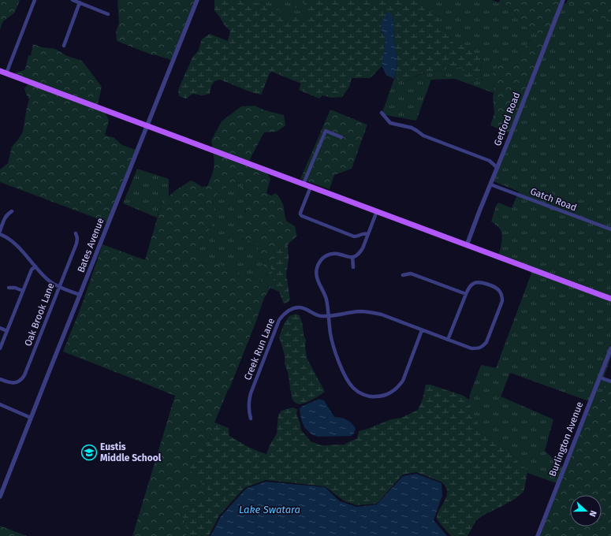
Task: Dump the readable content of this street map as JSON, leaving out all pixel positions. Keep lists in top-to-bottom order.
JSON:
{
  "streets": {
    "street": [
      "Getford Road",
      "Gatch Road",
      "Bates Avenue",
      "Oak Brook Lane",
      "Creek Run Lane",
      "Burlington Avenue"
    ]
  },
  "crossings": [
    ["Getford Road", "Gatch Road"]
  ],
  "water": ["Lake Swatara"],
  "places": {
    "school or university": ["Eustis Middle School"]
  },
  "north": "right"
}
